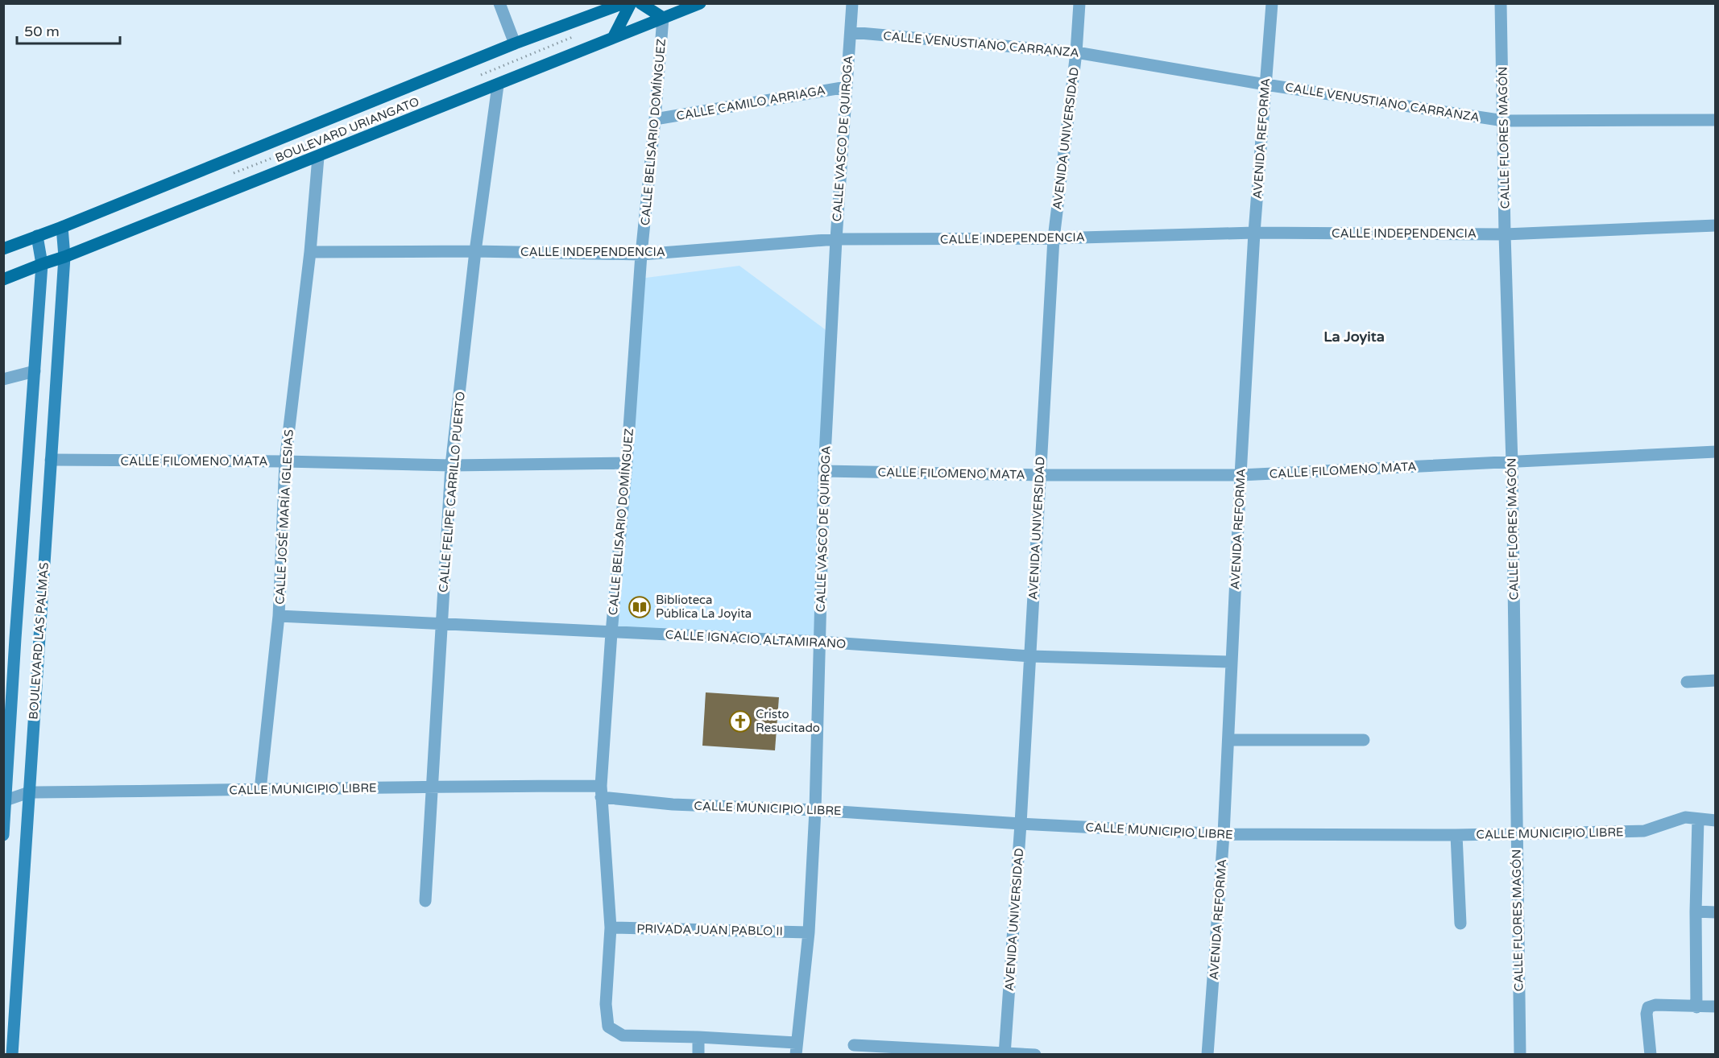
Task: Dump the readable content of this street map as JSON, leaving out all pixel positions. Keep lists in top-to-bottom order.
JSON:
{
  "streets": {
    "main road": ["BOULEVARD URIANGATO"],
    "street": [
      "CALLE VENUSTIANO CARRANZA",
      "CALLE CAMILO ARRIAGA",
      "CALLE BELISARIO DOMÍNGUEZ",
      "CALLE FLORES MAGÓN",
      "CALLE VASCO DE QUIROGA",
      "AVENIDA UNIVERSIDAD",
      "AVENIDA REFORMA",
      "CALLE INDEPENDENCIA",
      "CALLE FILOMENO MATA",
      "CALLE FELIPE CARRILLO PUERTO",
      "CALLE JOSÉ MARÍA IGLESIAS",
      "CALLE IGNACIO ALTAMIRANO",
      "BOULEVARD LAS PALMAS",
      "CALLE MUNICIPIO LIBRE",
      "PRIVADA JUAN PABLO II"
    ]
  },
  "crossings": [
    ["CALLE VENUSTIANO CARRANZA", "CALLE FLORES MAGÓN"],
    ["CALLE VENUSTIANO CARRANZA", "CALLE VASCO DE QUIROGA"],
    ["CALLE VENUSTIANO CARRANZA", "AVENIDA UNIVERSIDAD"],
    ["CALLE VENUSTIANO CARRANZA", "AVENIDA REFORMA"],
    ["CALLE CAMILO ARRIAGA", "CALLE BELISARIO DOMÍNGUEZ"],
    ["CALLE CAMILO ARRIAGA", "CALLE VASCO DE QUIROGA"],
    ["BOULEVARD URIANGATO", "CALLE BELISARIO DOMÍNGUEZ"],
    ["BOULEVARD URIANGATO", "CALLE FELIPE CARRILLO PUERTO"],
    ["BOULEVARD URIANGATO", "CALLE JOSÉ MARÍA IGLESIAS"],
    ["BOULEVARD URIANGATO", "BOULEVARD LAS PALMAS"],
    ["CALLE BELISARIO DOMÍNGUEZ", "CALLE INDEPENDENCIA"],
    ["CALLE BELISARIO DOMÍNGUEZ", "CALLE FILOMENO MATA"],
    ["CALLE BELISARIO DOMÍNGUEZ", "CALLE IGNACIO ALTAMIRANO"],
    ["CALLE BELISARIO DOMÍNGUEZ", "CALLE MUNICIPIO LIBRE"],
    ["CALLE BELISARIO DOMÍNGUEZ", "PRIVADA JUAN PABLO II"],
    ["CALLE FLORES MAGÓN", "CALLE INDEPENDENCIA"],
    ["CALLE FLORES MAGÓN", "CALLE FILOMENO MATA"],
    ["CALLE FLORES MAGÓN", "CALLE MUNICIPIO LIBRE"],
    ["CALLE VASCO DE QUIROGA", "CALLE INDEPENDENCIA"],
    ["CALLE VASCO DE QUIROGA", "CALLE FILOMENO MATA"],
    ["CALLE VASCO DE QUIROGA", "CALLE IGNACIO ALTAMIRANO"],
    ["CALLE VASCO DE QUIROGA", "CALLE MUNICIPIO LIBRE"],
    ["CALLE VASCO DE QUIROGA", "PRIVADA JUAN PABLO II"],
    ["AVENIDA UNIVERSIDAD", "CALLE INDEPENDENCIA"],
    ["AVENIDA UNIVERSIDAD", "CALLE FILOMENO MATA"],
    ["AVENIDA UNIVERSIDAD", "CALLE IGNACIO ALTAMIRANO"],
    ["AVENIDA UNIVERSIDAD", "CALLE MUNICIPIO LIBRE"],
    ["AVENIDA REFORMA", "CALLE INDEPENDENCIA"],
    ["AVENIDA REFORMA", "CALLE FILOMENO MATA"],
    ["AVENIDA REFORMA", "CALLE IGNACIO ALTAMIRANO"],
    ["AVENIDA REFORMA", "CALLE MUNICIPIO LIBRE"],
    ["CALLE INDEPENDENCIA", "CALLE FELIPE CARRILLO PUERTO"],
    ["CALLE INDEPENDENCIA", "CALLE JOSÉ MARÍA IGLESIAS"],
    ["CALLE FILOMENO MATA", "CALLE FELIPE CARRILLO PUERTO"],
    ["CALLE FILOMENO MATA", "CALLE JOSÉ MARÍA IGLESIAS"],
    ["CALLE FILOMENO MATA", "BOULEVARD LAS PALMAS"],
    ["CALLE FELIPE CARRILLO PUERTO", "CALLE IGNACIO ALTAMIRANO"],
    ["CALLE FELIPE CARRILLO PUERTO", "CALLE MUNICIPIO LIBRE"],
    ["CALLE JOSÉ MARÍA IGLESIAS", "CALLE IGNACIO ALTAMIRANO"],
    ["CALLE JOSÉ MARÍA IGLESIAS", "CALLE MUNICIPIO LIBRE"],
    ["BOULEVARD LAS PALMAS", "CALLE MUNICIPIO LIBRE"]
  ],
  "districts": ["La Joyita"],
  "places": {
    "library": ["Biblioteca Pública La Joyita"],
    "church": ["Cristo Resucitado"]
  },
  "scale_bar": "50 m"
}
